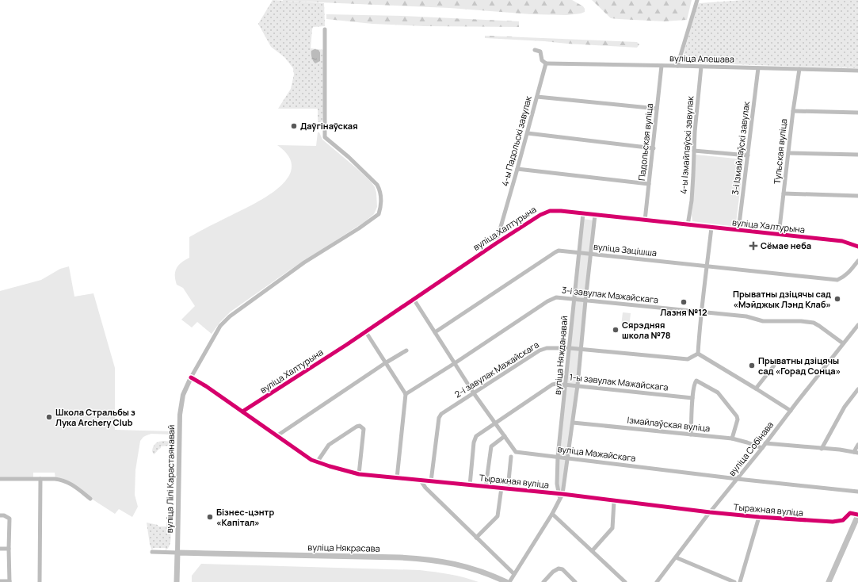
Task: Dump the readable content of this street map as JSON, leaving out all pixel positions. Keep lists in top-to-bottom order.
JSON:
{
  "streets": {
    "main road": ["вуліца Лілі Карастаянавай", "вуліца Някрасава"],
    "street": [
      "вуліца Алешава",
      "4-ы Падольскі завулак",
      "Падольская вуліца",
      "4-ы Ізмайлаўскі завулак",
      "3-і Ізмайлаўскі завулак",
      "Тульская вуліца",
      "вуліца Халтурына",
      "вуліца Зацішша",
      "3-і завулак Мажайскага",
      "вуліца Няжданавай",
      "2-і завулак Мажайскага",
      "1-ы завулак Мажайскага",
      "Ізмайлаўская вуліца",
      "вуліца Собінава",
      "вуліца Мажайскага",
      "Тыражная вуліца"
    ]
  },
  "crossings": [
    ["вуліца Алешава", "4-ы Падольскі завулак"],
    ["вуліца Алешава", "Падольская вуліца"],
    ["вуліца Алешава", "4-ы Ізмайлаўскі завулак"],
    ["вуліца Алешава", "3-і Ізмайлаўскі завулак"],
    ["вуліца Алешава", "Тульская вуліца"],
    ["4-ы Падольскі завулак", "вуліца Халтурына"],
    ["Падольская вуліца", "вуліца Халтурына"],
    ["4-ы Ізмайлаўскі завулак", "вуліца Халтурына"],
    ["3-і Ізмайлаўскі завулак", "вуліца Халтурына"],
    ["Тульская вуліца", "вуліца Халтурына"],
    ["вуліца Халтурына", "вуліца Няжданавай"],
    ["вуліца Халтурына", "вуліца Мажайскага"],
    ["вуліца Халтурына", "Тыражная вуліца"],
    ["вуліца Зацішша", "вуліца Няжданавай"],
    ["вуліца Зацішша", "вуліца Мажайскага"],
    ["3-і завулак Мажайскага", "вуліца Няжданавай"],
    ["3-і завулак Мажайскага", "вуліца Собінава"],
    ["3-і завулак Мажайскага", "вуліца Мажайскага"],
    ["вуліца Няжданавай", "2-і завулак Мажайскага"],
    ["вуліца Няжданавай", "1-ы завулак Мажайскага"],
    ["вуліца Няжданавай", "вуліца Мажайскага"],
    ["вуліца Няжданавай", "Тыражная вуліца"],
    ["2-і завулак Мажайскага", "вуліца Мажайскага"],
    ["2-і завулак Мажайскага", "Тыражная вуліца"],
    ["1-ы завулак Мажайскага", "вуліца Мажайскага"],
    ["1-ы завулак Мажайскага", "Тыражная вуліца"],
    ["Ізмайлаўская вуліца", "вуліца Собінава"],
    ["вуліца Собінава", "вуліца Мажайскага"],
    ["вуліца Собінава", "Тыражная вуліца"],
    ["вуліца Лілі Карастаянавай", "Тыражная вуліца"],
    ["вуліца Лілі Карастаянавай", "вуліца Някрасава"]
  ],
  "places": {
    "other": [
      "Даўгінаўская",
      "Прыватны дзіцячы сад «Мэйджык Лэнд Клаб»",
      "Лазня №12",
      "Сярэдняя школа №78",
      "Прыватны дзіцячы сад «Горад Сонца»",
      "Школа Стральбы з Лука Archery Club",
      "Бізнес-цэнтр «Капітал»"
    ],
    "health": ["Сёмае неба"]
  }
}
